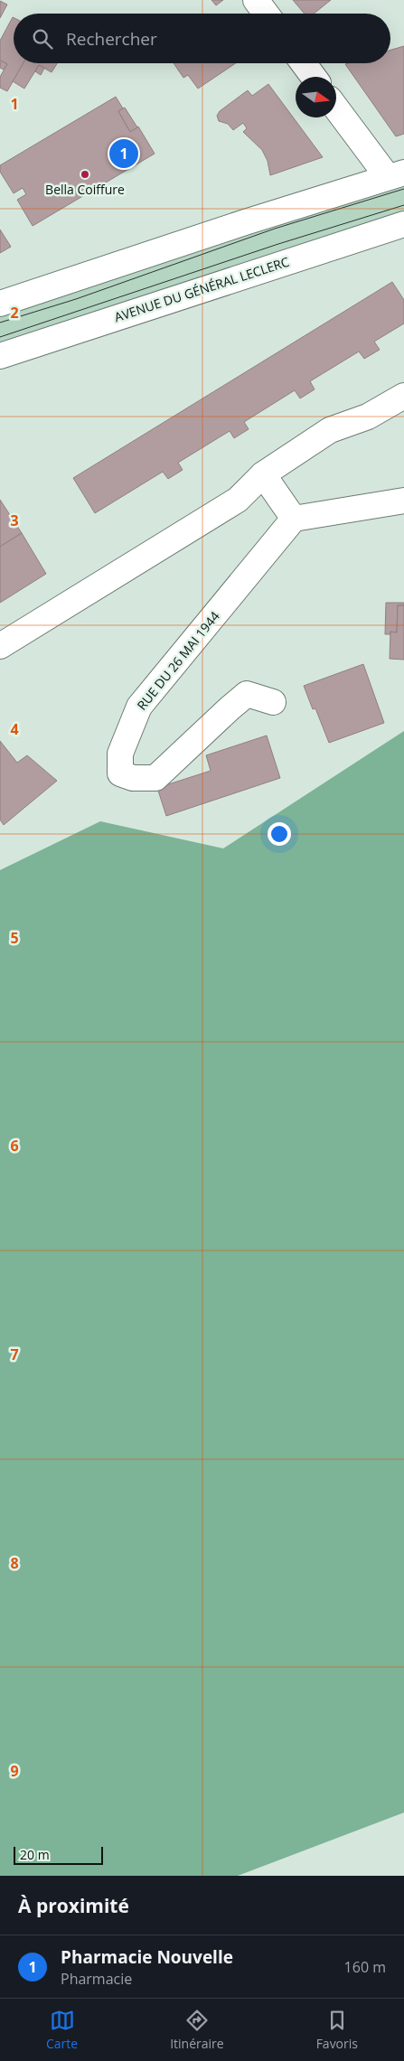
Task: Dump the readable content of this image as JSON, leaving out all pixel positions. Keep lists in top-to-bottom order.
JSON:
{
  "streets": {
    "street": ["AVENUE DU GÉNÉRAL LECLERC", "RUE DU 26 MAI 1944"]
  },
  "places": ["Bella Coiffure"],
  "scale_bar": "20 m",
  "north": "right",
  "page": {
    "search": "Rechercher",
    "pins": "1",
    "scale": "20 m",
    "heading": "À proximité",
    "list": [
      {
        "mark": "1",
        "name": "Pharmacie Nouvelle",
        "note": "Pharmacie",
        "value": "160 m"
      }
    ],
    "nav": ["Carte", "Itinéraire", "Favoris"]
  },
  "grid": {
    "rows": [
      "1",
      "2",
      "3",
      "4",
      "5",
      "6",
      "7",
      "8",
      "9"
    ]
  }
}
